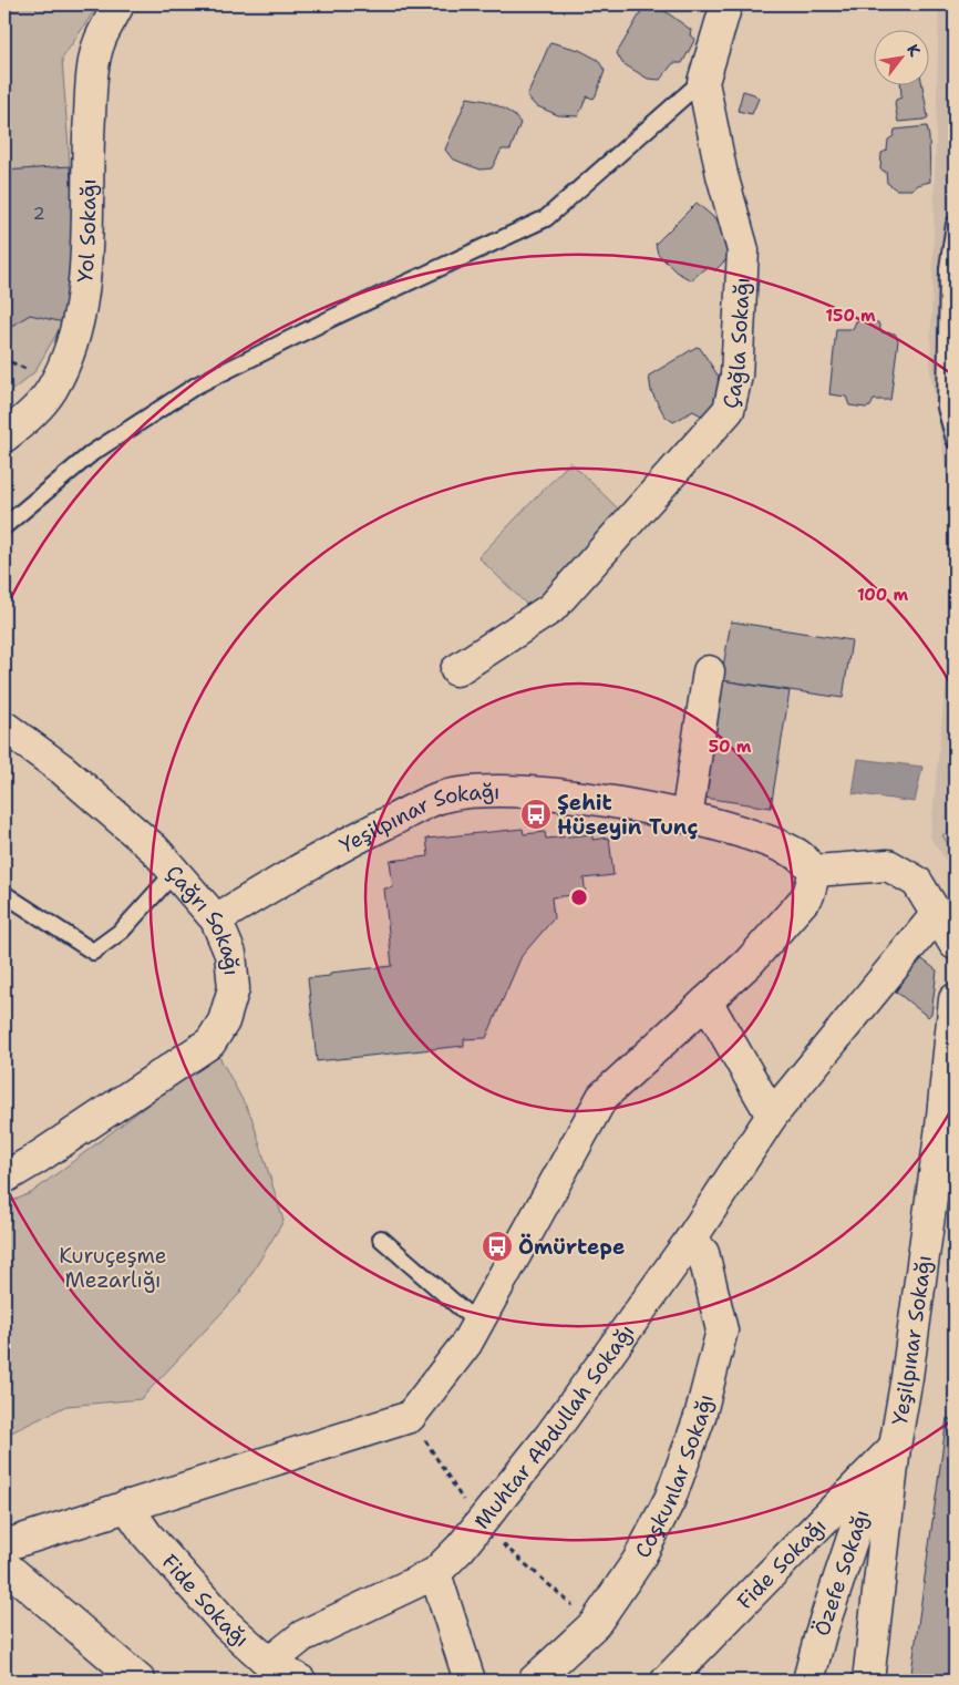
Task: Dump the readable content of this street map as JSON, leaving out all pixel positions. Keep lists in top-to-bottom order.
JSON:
{
  "streets": {
    "street": [
      "Yol Sokağı",
      "Çağla Sokağı",
      "Yeşilpınar Sokağı",
      "Çağrı Sokağı",
      "Muhtar Abdullah Sokağı",
      "Coşkunlar Sokağı",
      "Fide Sokağı",
      "Özefe Sokağı"
    ]
  },
  "crossings": [
    ["Yeşilpınar Sokağı", "Çağrı Sokağı"],
    ["Yeşilpınar Sokağı", "Fide Sokağı"],
    ["Yeşilpınar Sokağı", "Özefe Sokağı"],
    ["Muhtar Abdullah Sokağı", "Coşkunlar Sokağı"],
    ["Muhtar Abdullah Sokağı", "Fide Sokağı"],
    ["Fide Sokağı", "Özefe Sokağı"]
  ],
  "parks": ["Kuruçeşme Mezarlığı"],
  "places": {
    "bus stop": ["Şehit Hüseyin Tunç", "Ömürtepe"]
  },
  "house_numbers": ["2"],
  "north": "top right",
  "rings": ["150 m", "100 m", "50 m"]
}
